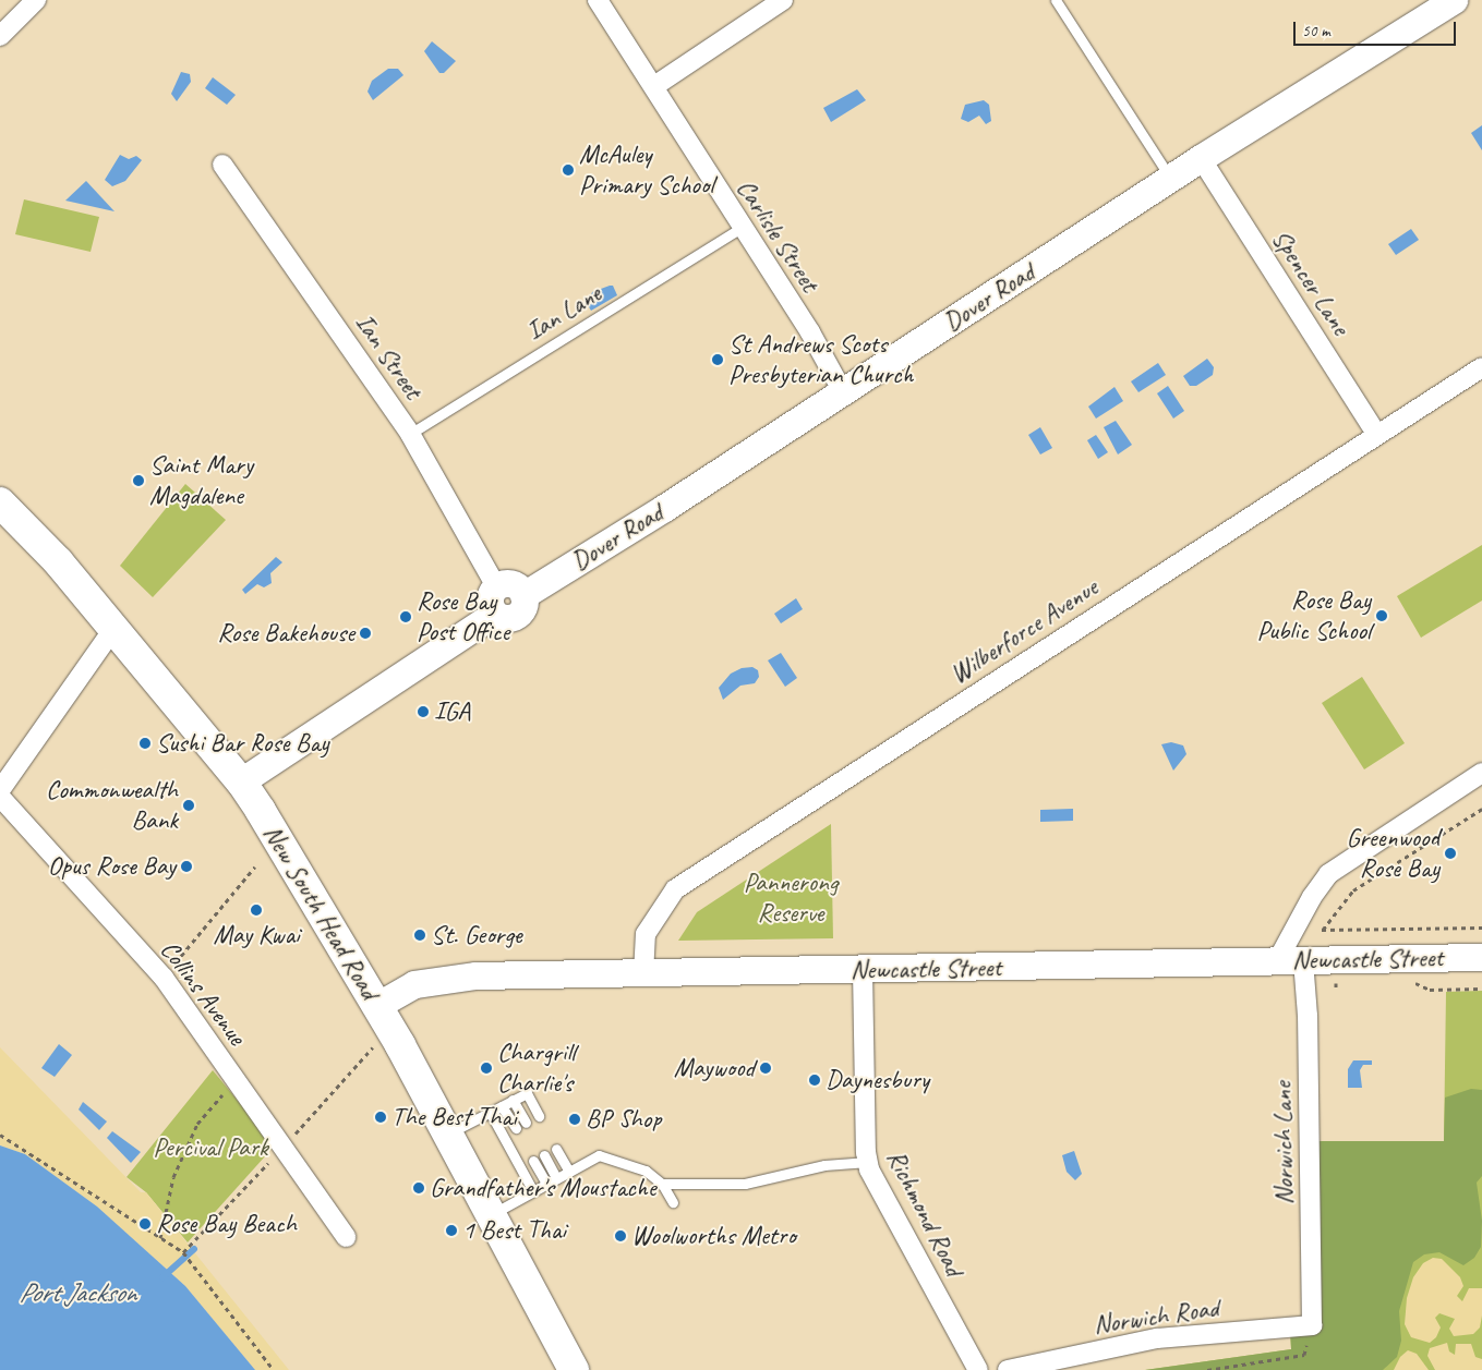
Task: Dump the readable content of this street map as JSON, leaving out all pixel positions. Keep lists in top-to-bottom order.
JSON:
{
  "streets": {
    "main road": ["New South Head Road"],
    "street": [
      "Carlisle Street",
      "Spencer Lane",
      "Dover Road",
      "Ian Street",
      "Wilberforce Avenue",
      "Newcastle Street",
      "Collins Avenue",
      "Norwich Lane",
      "Richmond Road",
      "Norwich Road"
    ],
    "lane": ["Ian Lane"]
  },
  "crossings": [
    ["Carlisle Street", "Dover Road"],
    ["Carlisle Street", "Ian Lane"],
    ["Spencer Lane", "Dover Road"],
    ["Spencer Lane", "Wilberforce Avenue"],
    ["Dover Road", "Ian Street"],
    ["Ian Lane", "Ian Street"],
    ["Wilberforce Avenue", "Newcastle Street"],
    ["New South Head Road", "Newcastle Street"],
    ["Newcastle Street", "Norwich Lane"],
    ["Newcastle Street", "Richmond Road"],
    ["Norwich Lane", "Norwich Road"]
  ],
  "water": ["Port Jackson"],
  "parks": ["Pannerong Reserve", "Percival Park"],
  "places": [
    "McAuley Primary School",
    "St Andrews Scots Presbyterian Church",
    "Saint Mary Magdalene",
    "Rose Bay Public School",
    "Rose Bay Post Office",
    "Rose Bakehouse",
    "IGA",
    "Sushi Bar Rose Bay",
    "Commonwealth Bank",
    "Greenwood Rose Bay",
    "Opus Rose Bay",
    "May Kwai",
    "St. George",
    "Chargrill Charlie's",
    "Maywood",
    "Daynesbury",
    "The Best Thai",
    "BP Shop",
    "Grandfather's Moustache",
    "Rose Bay Beach",
    "1 Best Thai",
    "Woolworths Metro"
  ],
  "scale_bar": "50 m"
}
